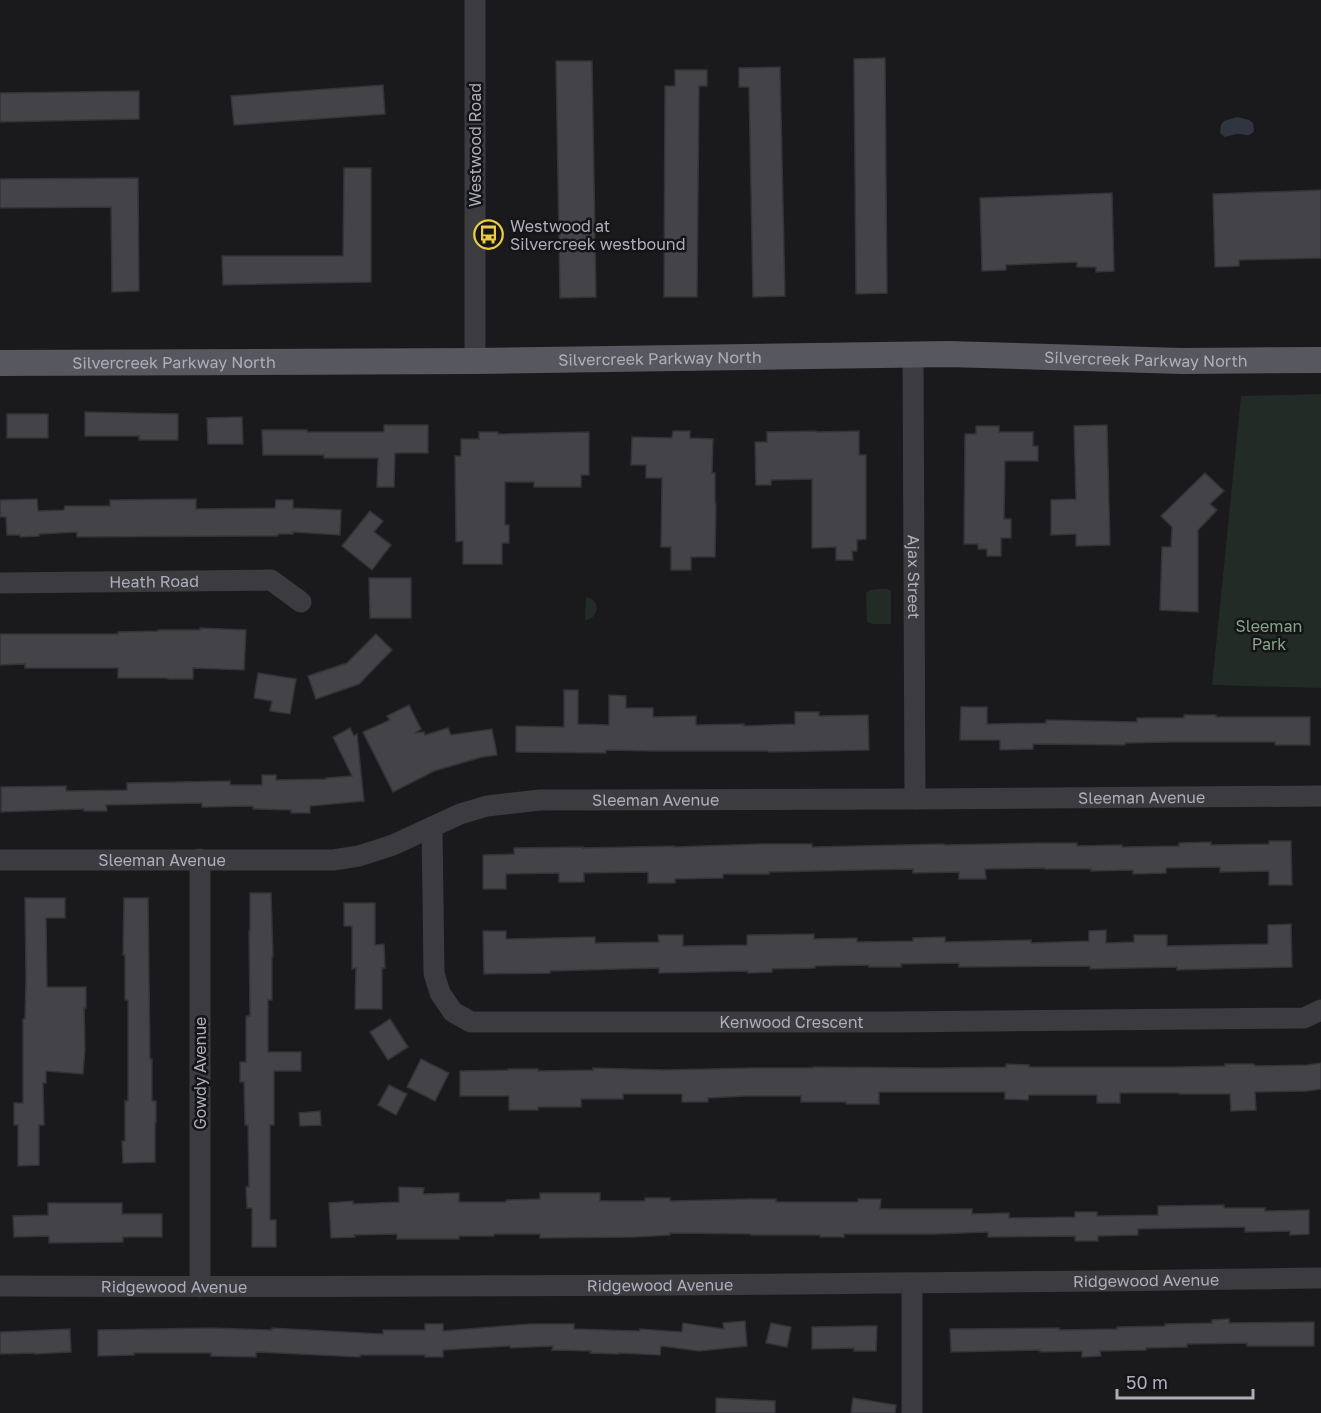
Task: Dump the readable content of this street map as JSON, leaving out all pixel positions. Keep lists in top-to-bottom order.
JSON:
{
  "streets": {
    "main road": ["Silvercreek Parkway North"],
    "street": [
      "Westwood Road",
      "Ajax Street",
      "Heath Road",
      "Sleeman Avenue",
      "Kenwood Crescent",
      "Gowdy Avenue",
      "Ridgewood Avenue"
    ]
  },
  "crossings": [
    ["Westwood Road", "Silvercreek Parkway North"],
    ["Silvercreek Parkway North", "Ajax Street"],
    ["Ajax Street", "Sleeman Avenue"],
    ["Sleeman Avenue", "Kenwood Crescent"],
    ["Sleeman Avenue", "Gowdy Avenue"],
    ["Gowdy Avenue", "Ridgewood Avenue"]
  ],
  "parks": ["Sleeman Park"],
  "places": {
    "bus stop": ["Westwood at Silvercreek westbound"]
  },
  "scale_bar": "50 m"
}
